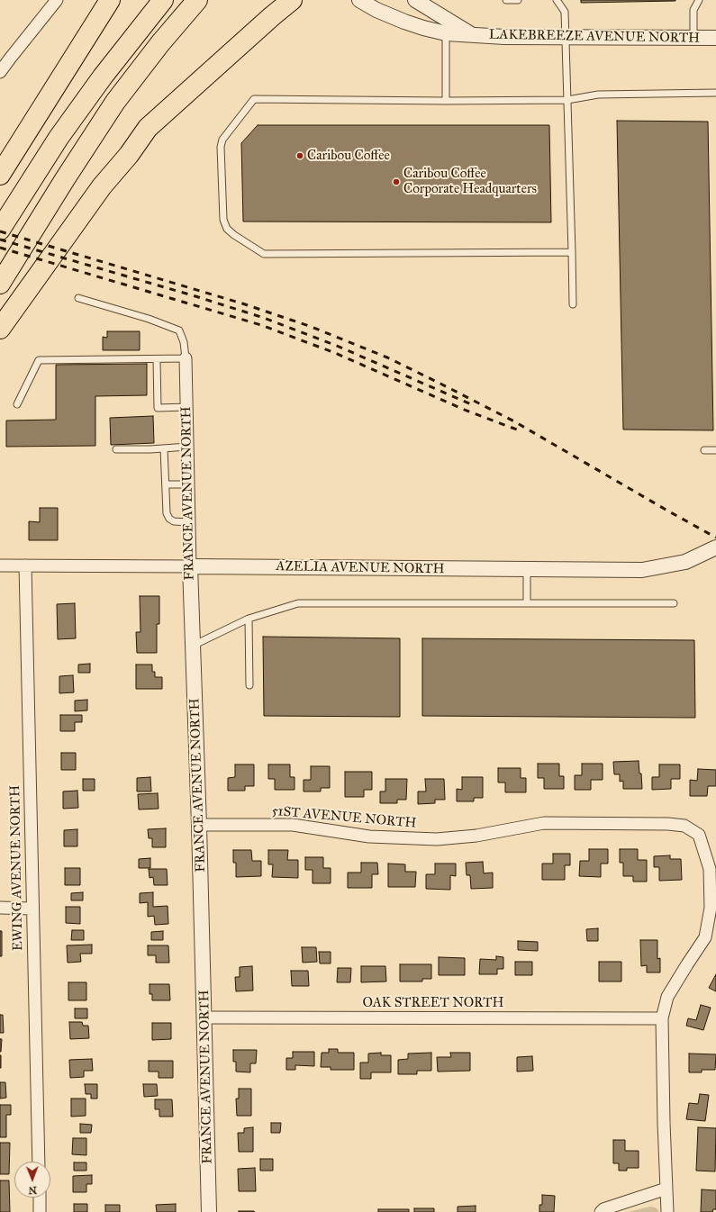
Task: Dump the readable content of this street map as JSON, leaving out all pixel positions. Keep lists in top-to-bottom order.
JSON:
{
  "streets": {
    "street": [
      "LAKEBREEZE AVENUE NORTH",
      "FRANCE AVENUE NORTH",
      "AZELIA AVENUE NORTH",
      "51ST AVENUE NORTH",
      "EWING AVENUE NORTH",
      "OAK STREET NORTH"
    ]
  },
  "crossings": [
    ["FRANCE AVENUE NORTH", "AZELIA AVENUE NORTH"],
    ["FRANCE AVENUE NORTH", "51ST AVENUE NORTH"],
    ["FRANCE AVENUE NORTH", "OAK STREET NORTH"],
    ["AZELIA AVENUE NORTH", "EWING AVENUE NORTH"]
  ],
  "places": ["Caribou Coffee", "Caribou Coffee Corporate Headquarters"],
  "north": "bottom"
}
